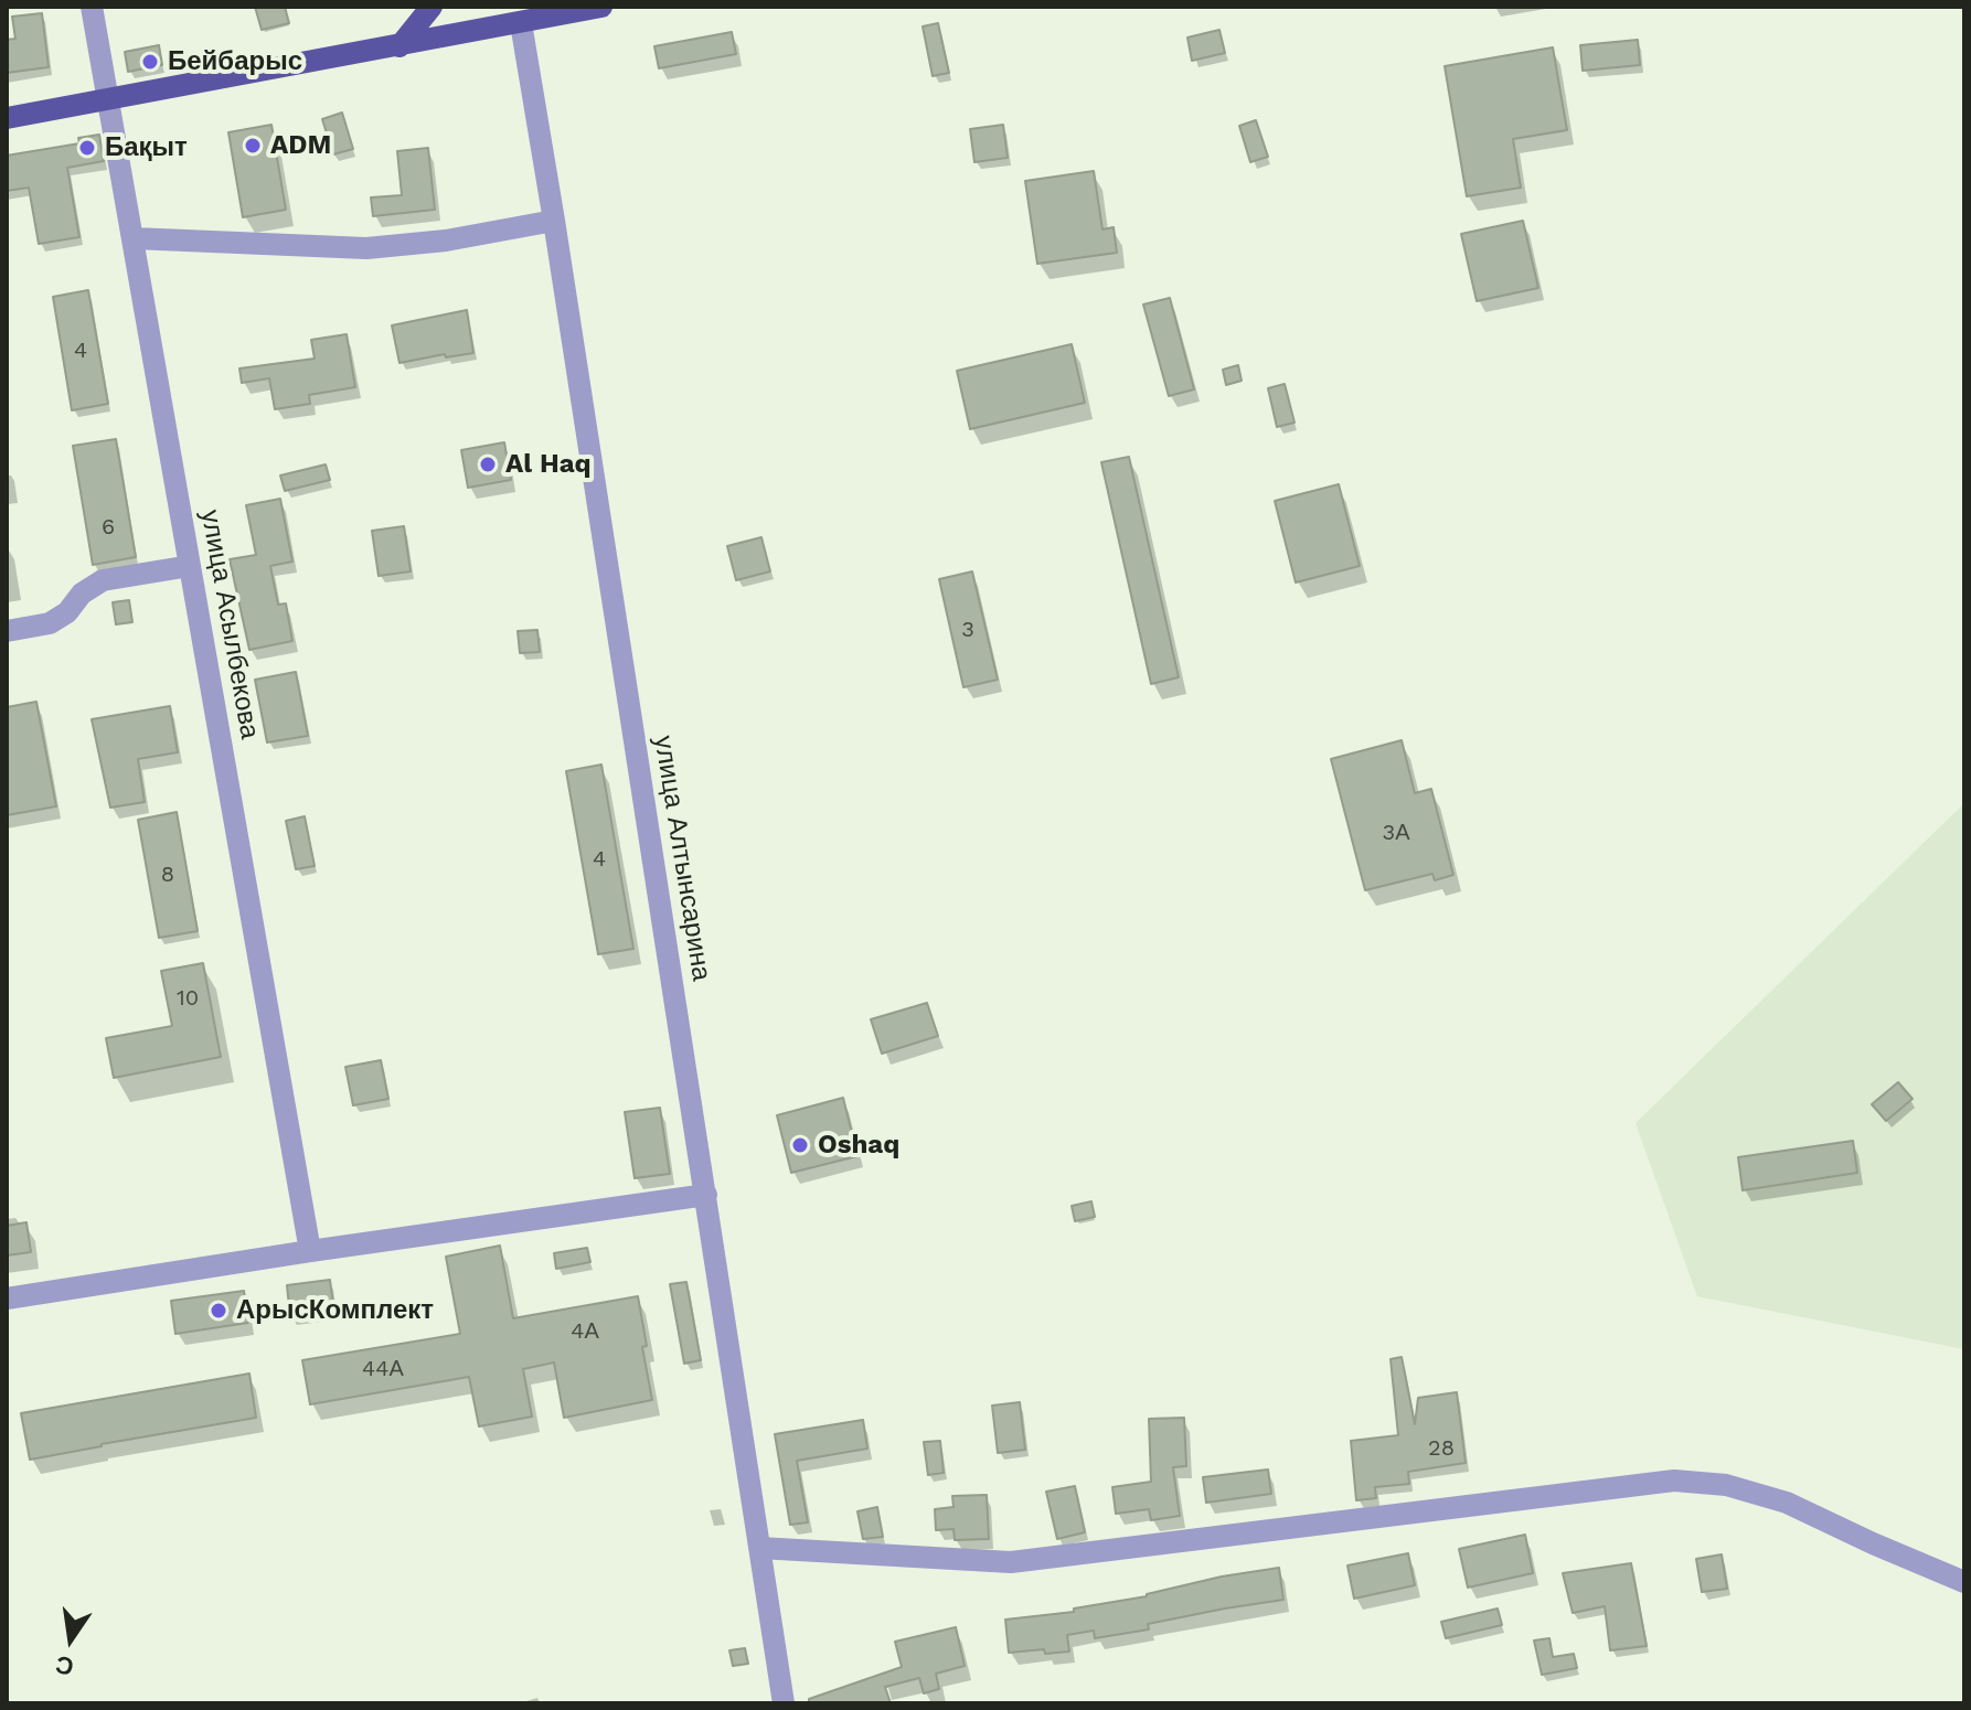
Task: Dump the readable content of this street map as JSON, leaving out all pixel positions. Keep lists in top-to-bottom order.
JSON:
{
  "streets": {
    "street": ["улица Асылбекова", "улица Алтынсарина"]
  },
  "places": [
    "Бейбарыс",
    "ADM",
    "Бақыт",
    "Al Haq",
    "Oshaq",
    "АрысКомплект"
  ],
  "house_numbers": [
    "4",
    "6",
    "3",
    "3А",
    "4",
    "8",
    "10",
    "4А",
    "44А",
    "28"
  ],
  "north": "bottom"
}
